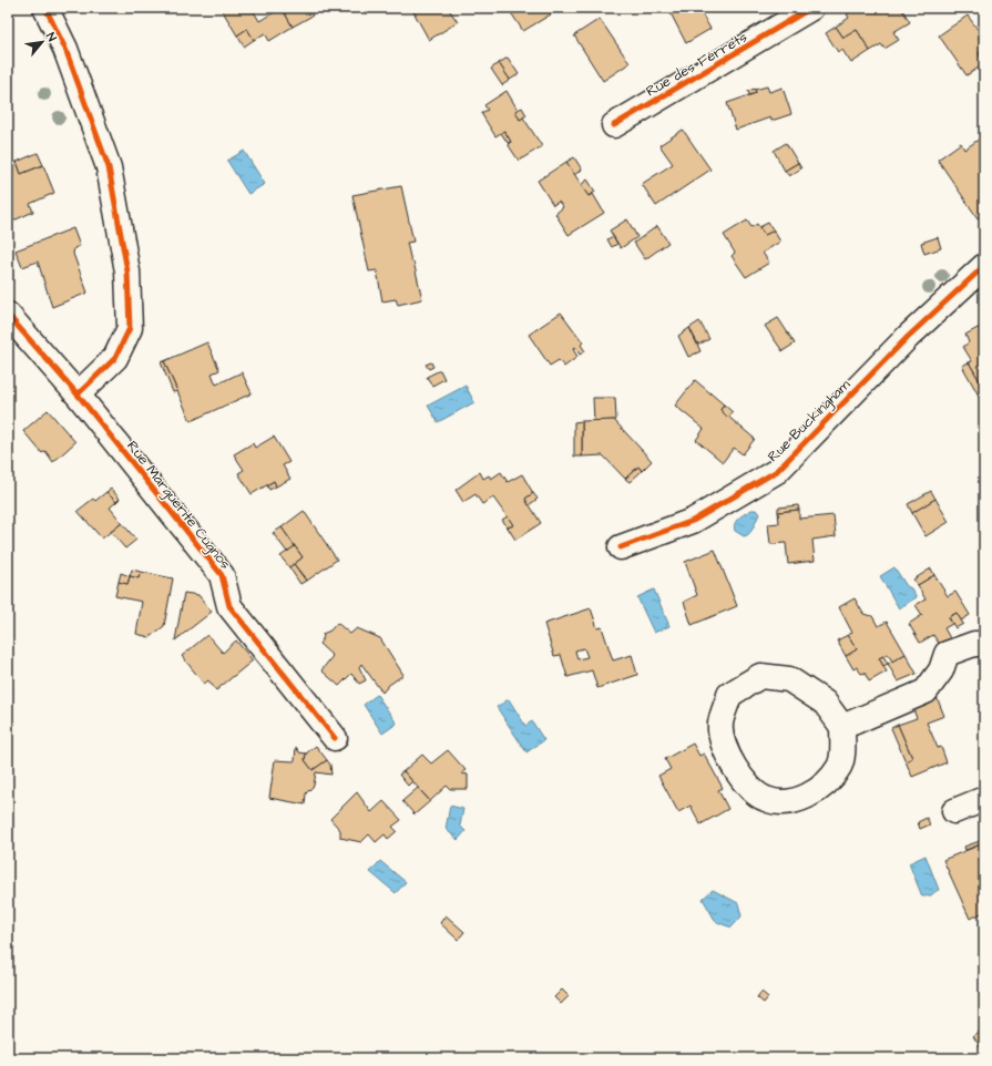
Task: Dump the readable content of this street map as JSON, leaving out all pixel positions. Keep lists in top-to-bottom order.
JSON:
{
  "streets": {
    "street": ["Rue des Férrets", "Rue Buckingham", "Rue Marguerite Cugnos"]
  },
  "north": "top right"
}
